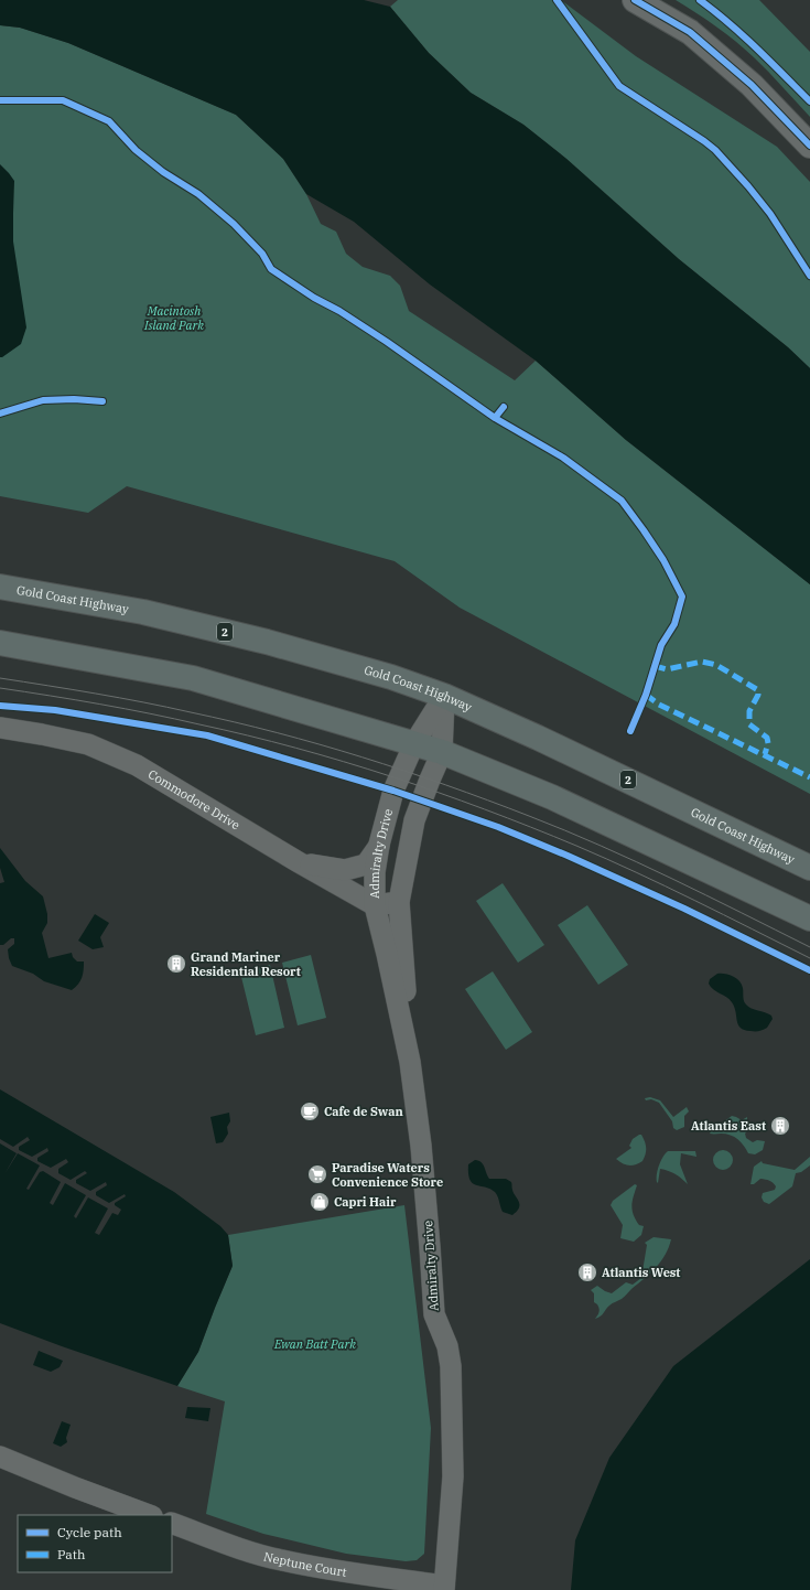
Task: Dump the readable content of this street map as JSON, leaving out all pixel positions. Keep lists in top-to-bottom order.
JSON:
{
  "streets": {
    "highway": ["Gold Coast Highway", "2"],
    "street": ["Commodore Drive", "Admiralty Drive", "Neptune Court"]
  },
  "crossings": [
    ["Gold Coast Highway", "Admiralty Drive"],
    ["Commodore Drive", "Admiralty Drive"],
    ["Admiralty Drive", "Neptune Court"]
  ],
  "parks": ["Macintosh Island Park", "Ewan Batt Park"],
  "places": {
    "building": ["Grand Mariner Residential Resort", "Atlantis East", "Atlantis West"],
    "cafe": ["Cafe de Swan"],
    "supermarket": ["Paradise Waters Convenience Store"],
    "shop": ["Capri Hair"]
  },
  "legend": ["Cycle path", "Path"]
}
